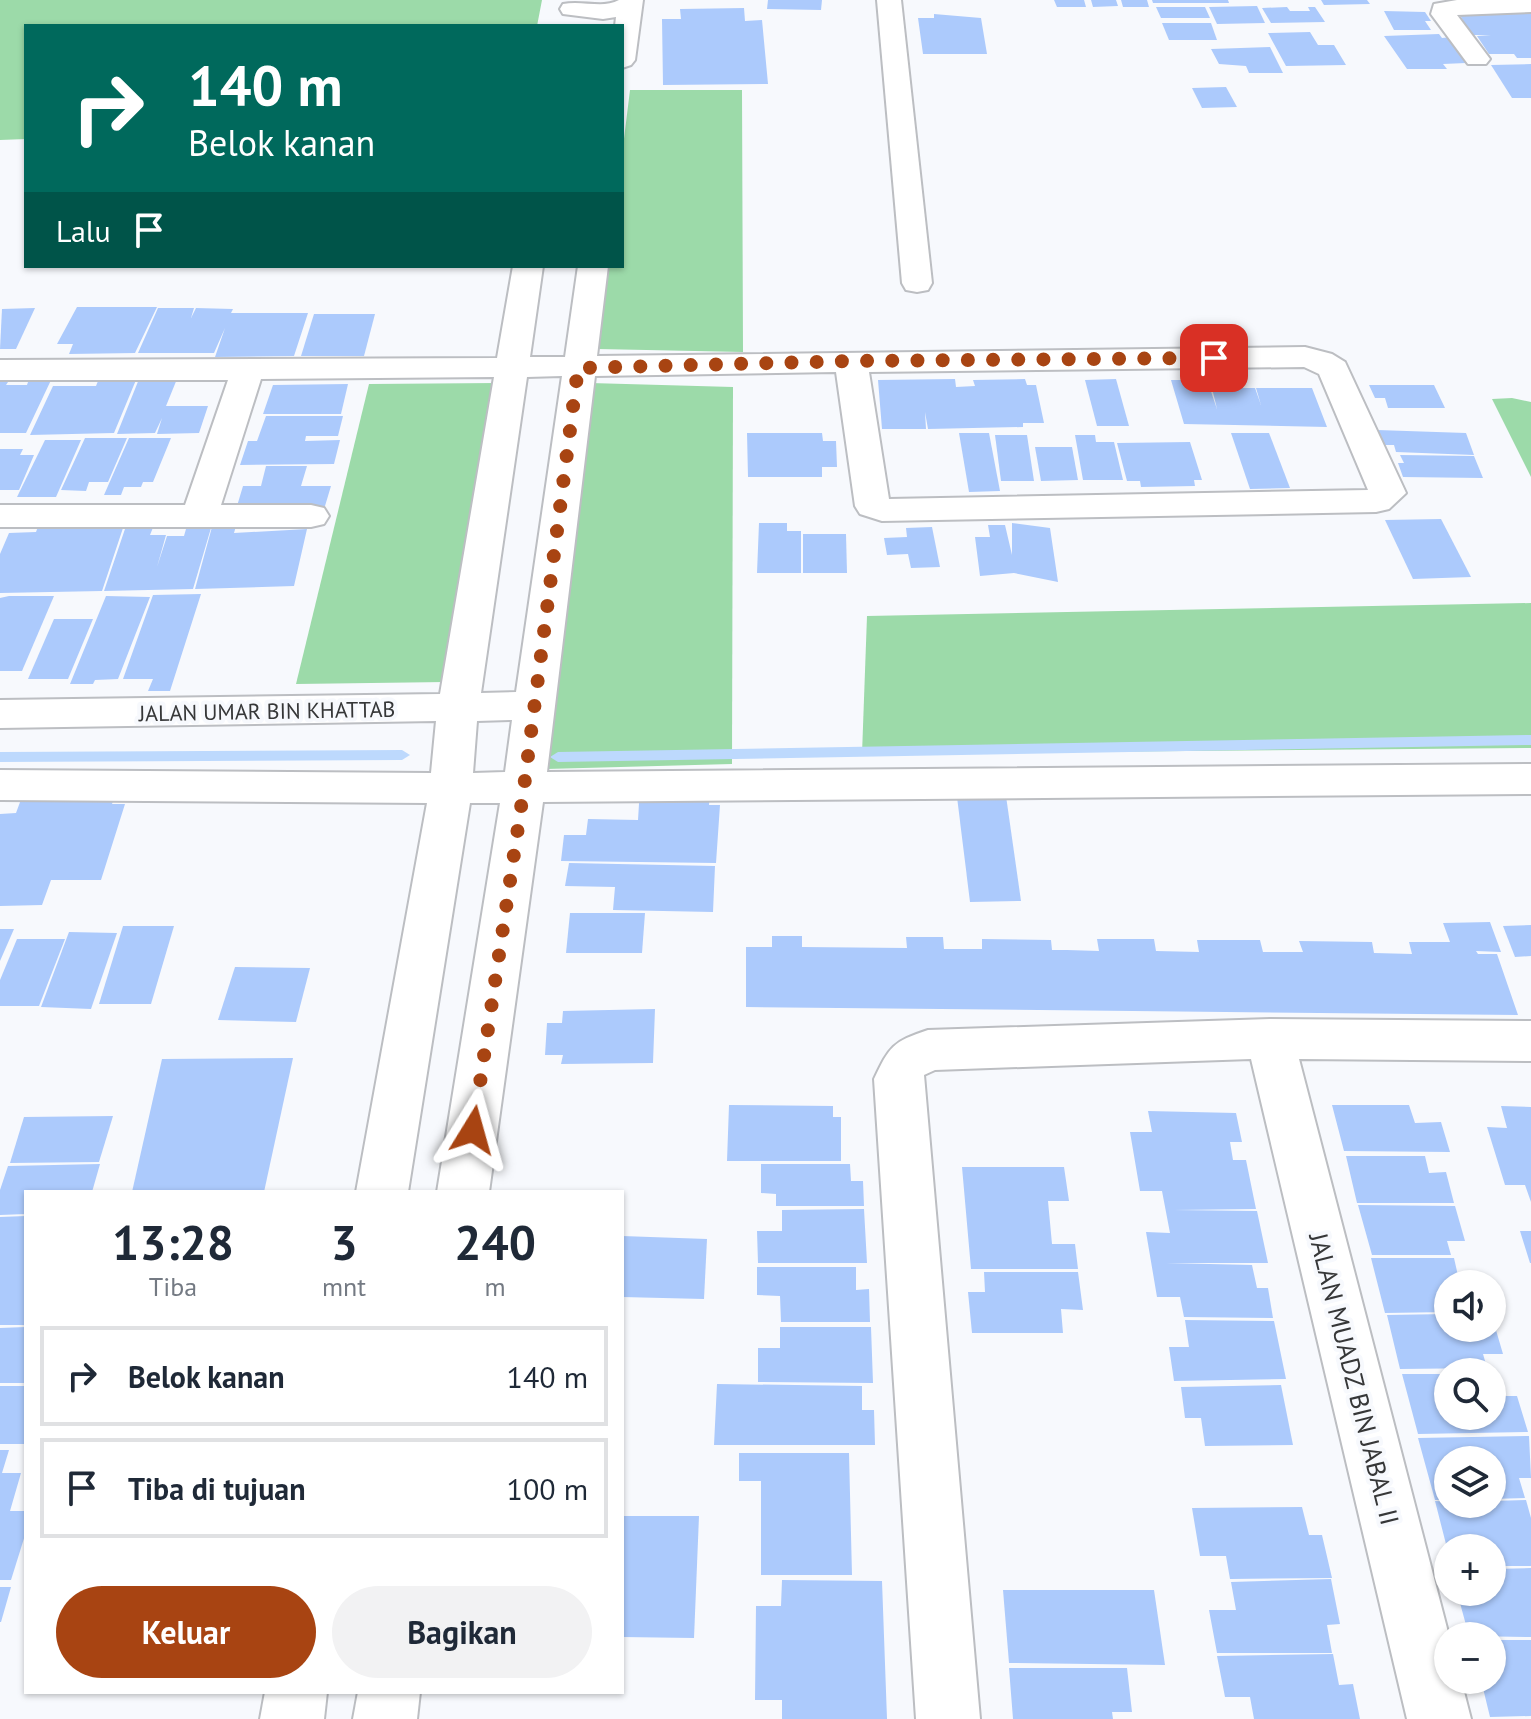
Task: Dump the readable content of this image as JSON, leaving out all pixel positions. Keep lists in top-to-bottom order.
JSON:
{
  "streets": {
    "street": ["JALAN UMAR BIN KHATTAB", "JALAN MUADZ BIN JABAL II"]
  },
  "page": {
    "turn": ["140 m", "Belok kanan"],
    "then": "Lalu",
    "eta": [
      "13:28",
      "Tiba",
      "3",
      "mnt",
      "240",
      "m"
    ],
    "map_buttons": ["+", "−"],
    "list": [
      {
        "name": "Belok kanan",
        "value": "140 m"
      },
      {
        "name": "Tiba di tujuan",
        "value": "100 m"
      }
    ],
    "buttons": ["Keluar", "Bagikan"]
  }
}
